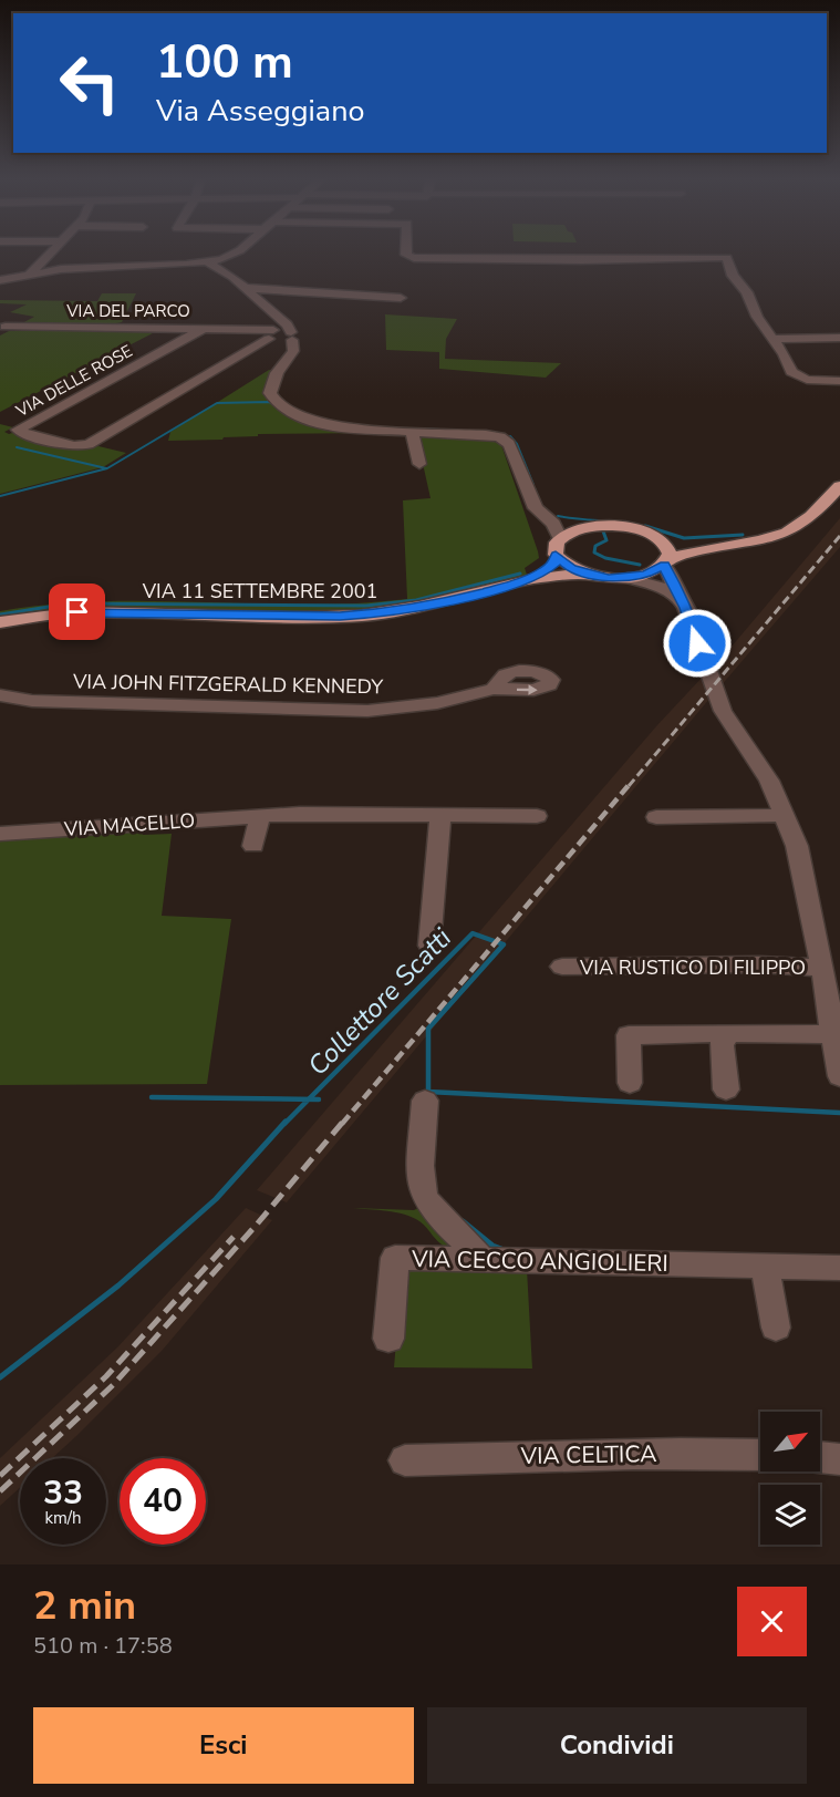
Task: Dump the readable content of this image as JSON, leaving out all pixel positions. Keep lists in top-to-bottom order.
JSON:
{
  "streets": {
    "main road": ["VIA 11 SETTEMBRE 2001"],
    "street": [
      "VIA DEL PARCO",
      "VIA DELLE ROSE",
      "VIA JOHN FITZGERALD KENNEDY",
      "VIA MACELLO",
      "VIA RUSTICO DI FILIPPO",
      "VIA CECCO ANGIOLIERI",
      "VIA CELTICA"
    ]
  },
  "crossings": [
    ["VIA DEL PARCO", "VIA DELLE ROSE"]
  ],
  "water": ["Collettore Scatti"],
  "north": "top right",
  "page": {
    "turn": ["100 m", "Via Asseggiano"],
    "speed": "33 km/h",
    "limit": "40",
    "heading": ["2 min", "510 m · 17:58"],
    "buttons": ["Esci", "Condividi"]
  }
}
